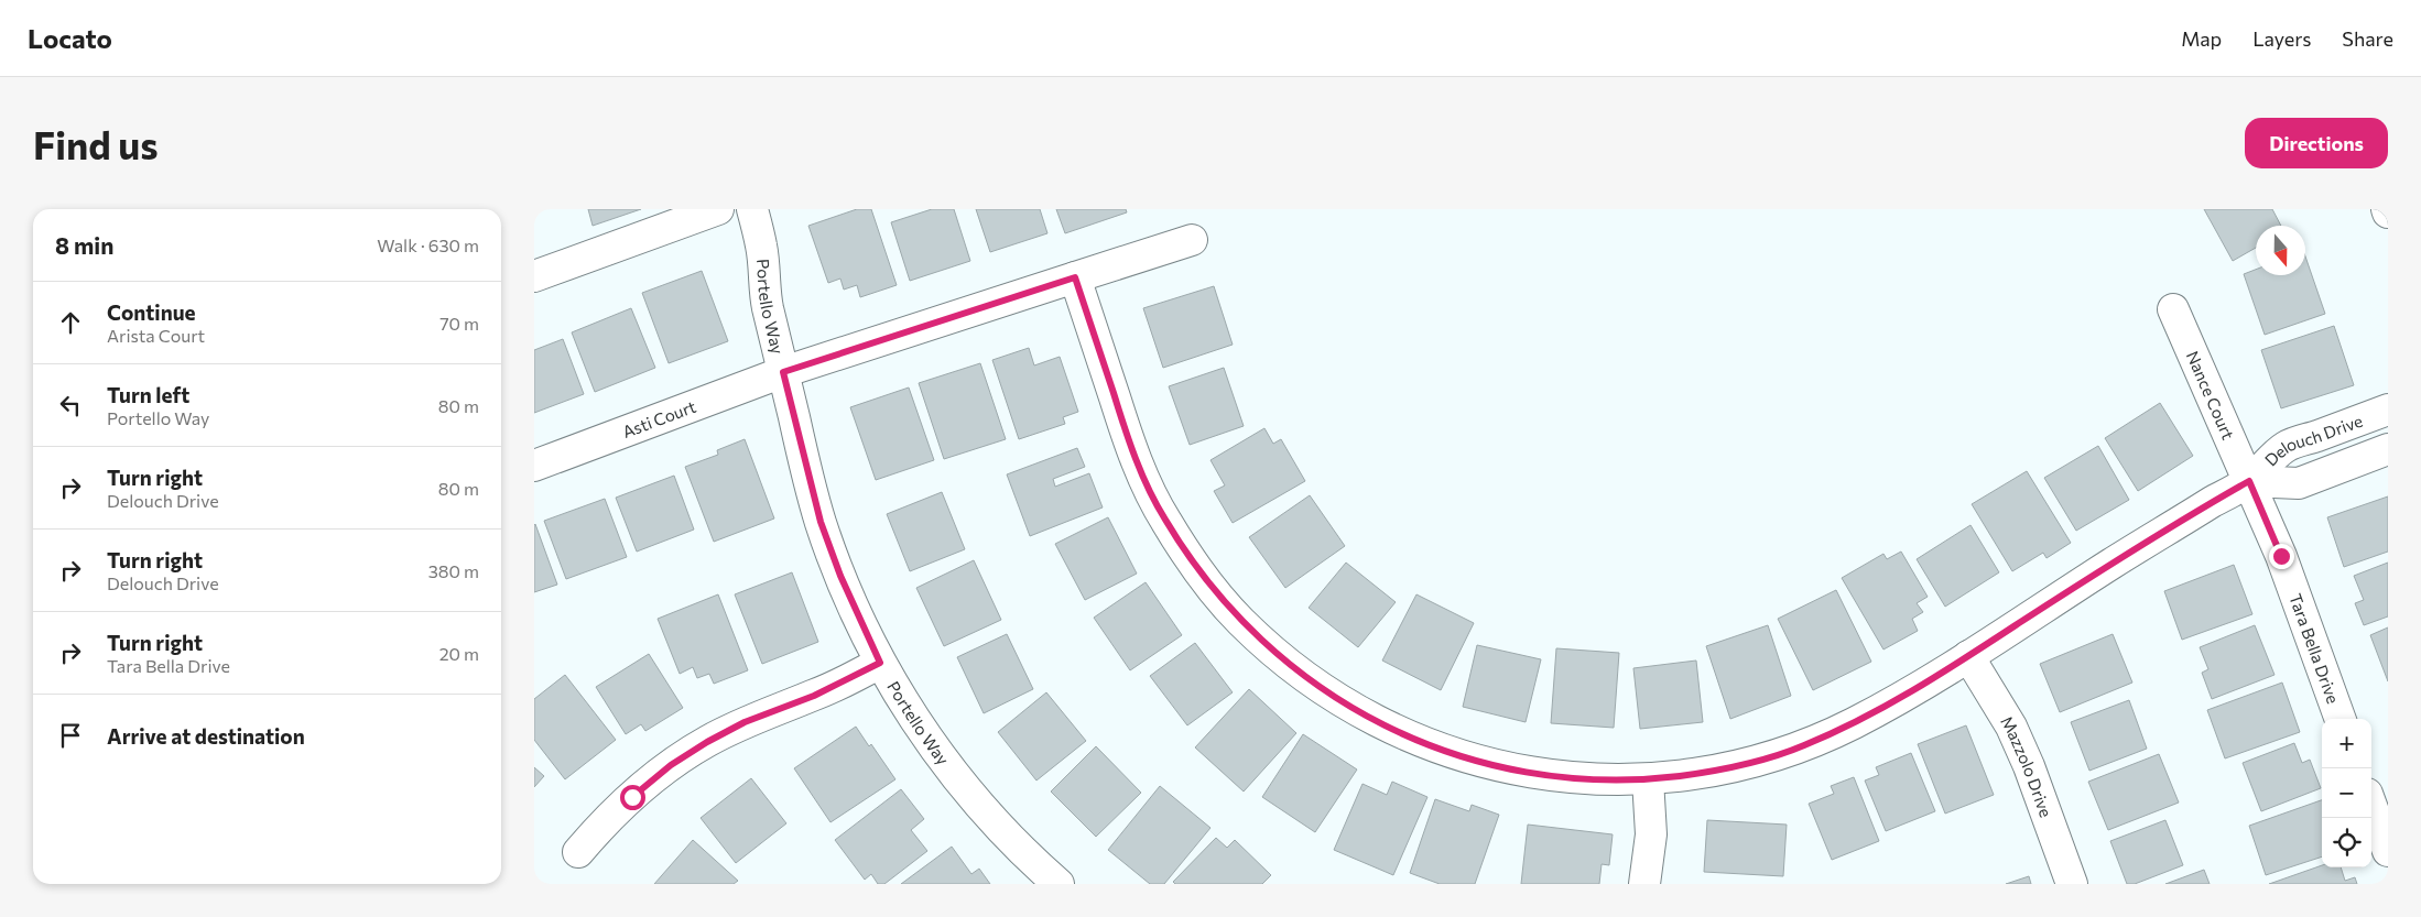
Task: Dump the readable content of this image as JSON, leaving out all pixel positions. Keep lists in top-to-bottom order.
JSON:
{
  "streets": {
    "street": [
      "Portello Way",
      "Nance Court",
      "Asti Court",
      "Delouch Drive",
      "Tara Bella Drive",
      "Mazzolo Drive"
    ]
  },
  "crossings": [
    ["Portello Way", "Asti Court"],
    ["Nance Court", "Delouch Drive"],
    ["Nance Court", "Tara Bella Drive"],
    ["Delouch Drive", "Tara Bella Drive"],
    ["Delouch Drive", "Mazzolo Drive"]
  ],
  "north": "bottom",
  "page": {
    "header": "Locato",
    "nav": ["Map", "Layers", "Share"],
    "buttons": "Directions",
    "title": "Find us",
    "heading": ["8 min", "Walk · 630 m"],
    "list": [
      ["Continue", "Arista Court", "70 m"],
      ["Turn left", "Portello Way", "80 m"],
      ["Turn right", "Delouch Drive", "80 m"],
      ["Turn right", "Delouch Drive", "380 m"],
      ["Turn right", "Tara Bella Drive", "20 m"],
      "Arrive at destination"
    ],
    "map_buttons": ["+", "−"]
  }
}
